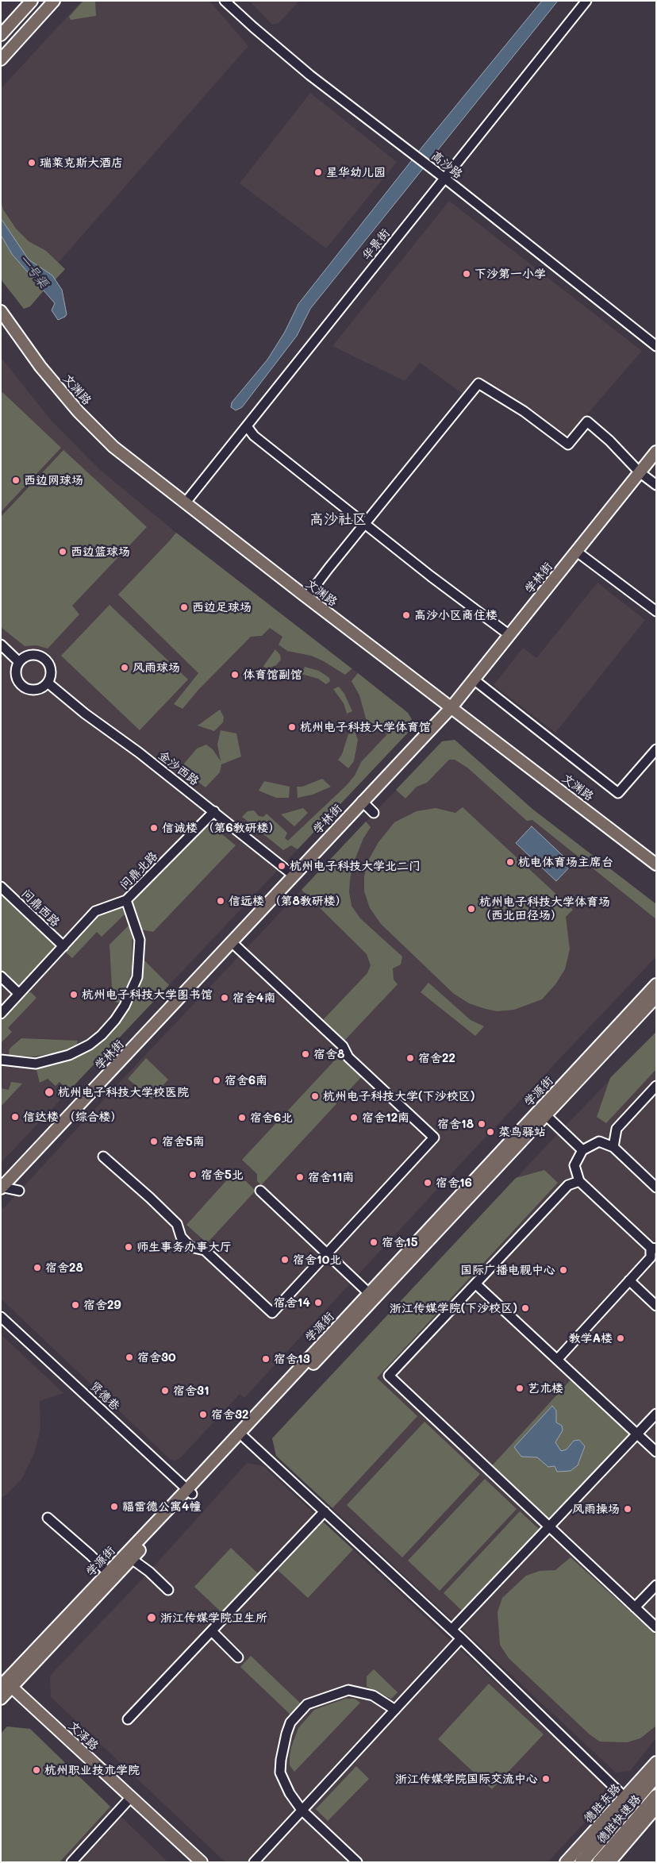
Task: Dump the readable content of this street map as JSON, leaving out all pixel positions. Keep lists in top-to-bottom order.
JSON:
{
  "streets": {
    "highway": ["德胜快速路"],
    "main road": [
      "文渊路",
      "学林街",
      "学源街",
      "文泽路",
      "德胜东路"
    ],
    "street": [
      "高沙路",
      "华景街",
      "金沙西路",
      "问鼎北路",
      "问鼎西路",
      "贤德巷"
    ]
  },
  "crossings": [
    ["高沙路", "华景街"],
    ["华景街", "文渊路"],
    ["文渊路", "学林街"],
    ["学林街", "金沙西路"],
    ["金沙西路", "问鼎北路"],
    ["学源街", "贤德巷"],
    ["学源街", "文泽路"]
  ],
  "districts": ["高沙社区"],
  "water": ["一号渠"],
  "places": [
    "瑞莱克斯大酒店",
    "星华幼儿园",
    "下沙第一小学",
    "西边网球场",
    "西边篮球场",
    "西边足球场",
    "高沙小区商住楼",
    "风雨球场",
    "体育馆副馆",
    "杭州电子科技大学体育馆",
    "信诚楼 （第6教研楼）",
    "杭电体育场主席台",
    "杭州电子科技大学北二门",
    "信远楼 （第8教研楼）",
    "杭州电子科技大学体育场 （西北田径场）",
    "杭州电子科技大学图书馆",
    "宿舍4南",
    "宿舍8",
    "宿舍22",
    "宿舍6南",
    "杭州电子科技大学校医院",
    "杭州电子科技大学(下沙校区)",
    "信达楼 （综合楼）",
    "宿舍6北",
    "宿舍12南",
    "宿舍18",
    "菜鸟驿站",
    "宿舍5南",
    "宿舍5北",
    "宿舍11南",
    "宿舍16",
    "宿舍15",
    "师生事务办事大厅",
    "宿舍10北",
    "宿舍28",
    "国际广播电视中心",
    "宿舍14",
    "宿舍29",
    "浙江传媒学院(下沙校区)",
    "教学A楼",
    "宿舍30",
    "宿舍13",
    "艺术楼",
    "宿舍31",
    "宿舍32",
    "福雷德公寓4幢",
    "风雨操场",
    "浙江传媒学院卫生所",
    "杭州职业技术学院",
    "浙江传媒学院国际交流中心"
  ]
}
